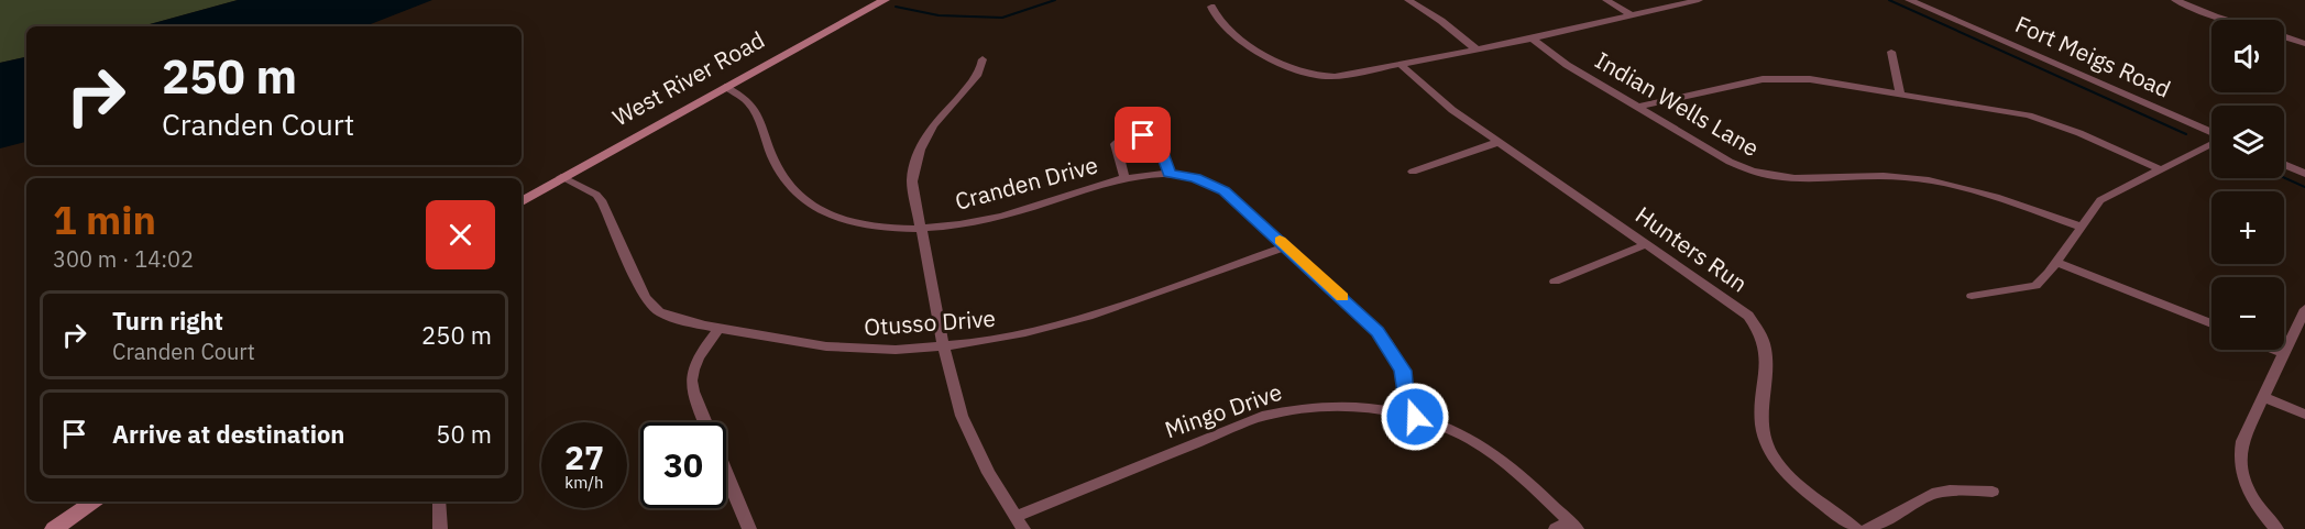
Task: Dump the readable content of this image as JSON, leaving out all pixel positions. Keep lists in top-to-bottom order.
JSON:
{
  "streets": {
    "main road": ["West River Road"],
    "street": [
      "Fort Meigs Road",
      "Indian Wells Lane",
      "Cranden Drive",
      "Hunters Run",
      "Otusso Drive",
      "Mingo Drive"
    ]
  },
  "crossings": [
    ["West River Road", "Cranden Drive"],
    ["West River Road", "Otusso Drive"],
    ["Cranden Drive", "Otusso Drive"],
    ["Cranden Drive", "Mingo Drive"]
  ],
  "page": {
    "map_buttons": ["+", "−"],
    "turn": ["250 m", "Cranden Court"],
    "heading": ["1 min", "300 m · 14:02"],
    "list": [
      {
        "name": "Turn right",
        "note": "Cranden Court",
        "value": "250 m"
      },
      {
        "name": "Arrive at destination",
        "value": "50 m"
      }
    ],
    "speed": "27 km/h",
    "limit": "30"
  }
}
